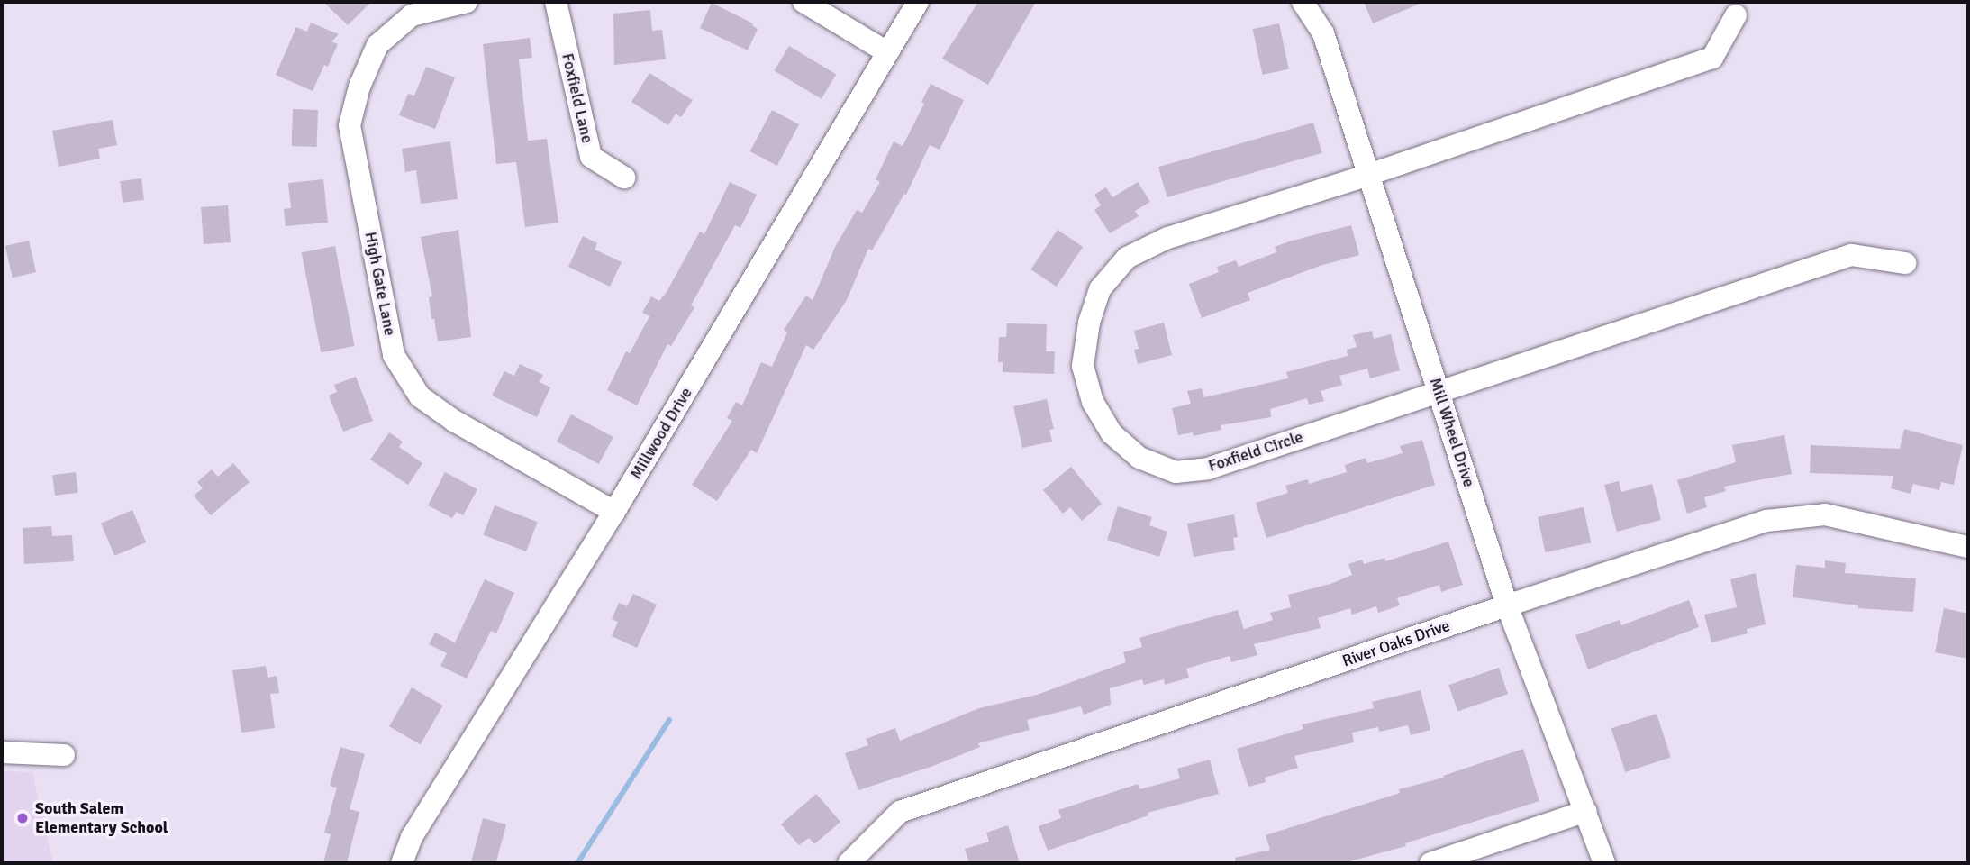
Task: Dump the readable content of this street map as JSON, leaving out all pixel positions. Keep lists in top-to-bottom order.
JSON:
{
  "streets": {
    "street": [
      "Foxfield Lane",
      "High Gate Lane",
      "Mill Wheel Drive",
      "Millwood Drive",
      "Foxfield Circle",
      "River Oaks Drive"
    ]
  },
  "crossings": [
    ["High Gate Lane", "Millwood Drive"],
    ["Mill Wheel Drive", "Foxfield Circle"],
    ["Mill Wheel Drive", "River Oaks Drive"]
  ],
  "places": ["South Salem Elementary School"]
}
